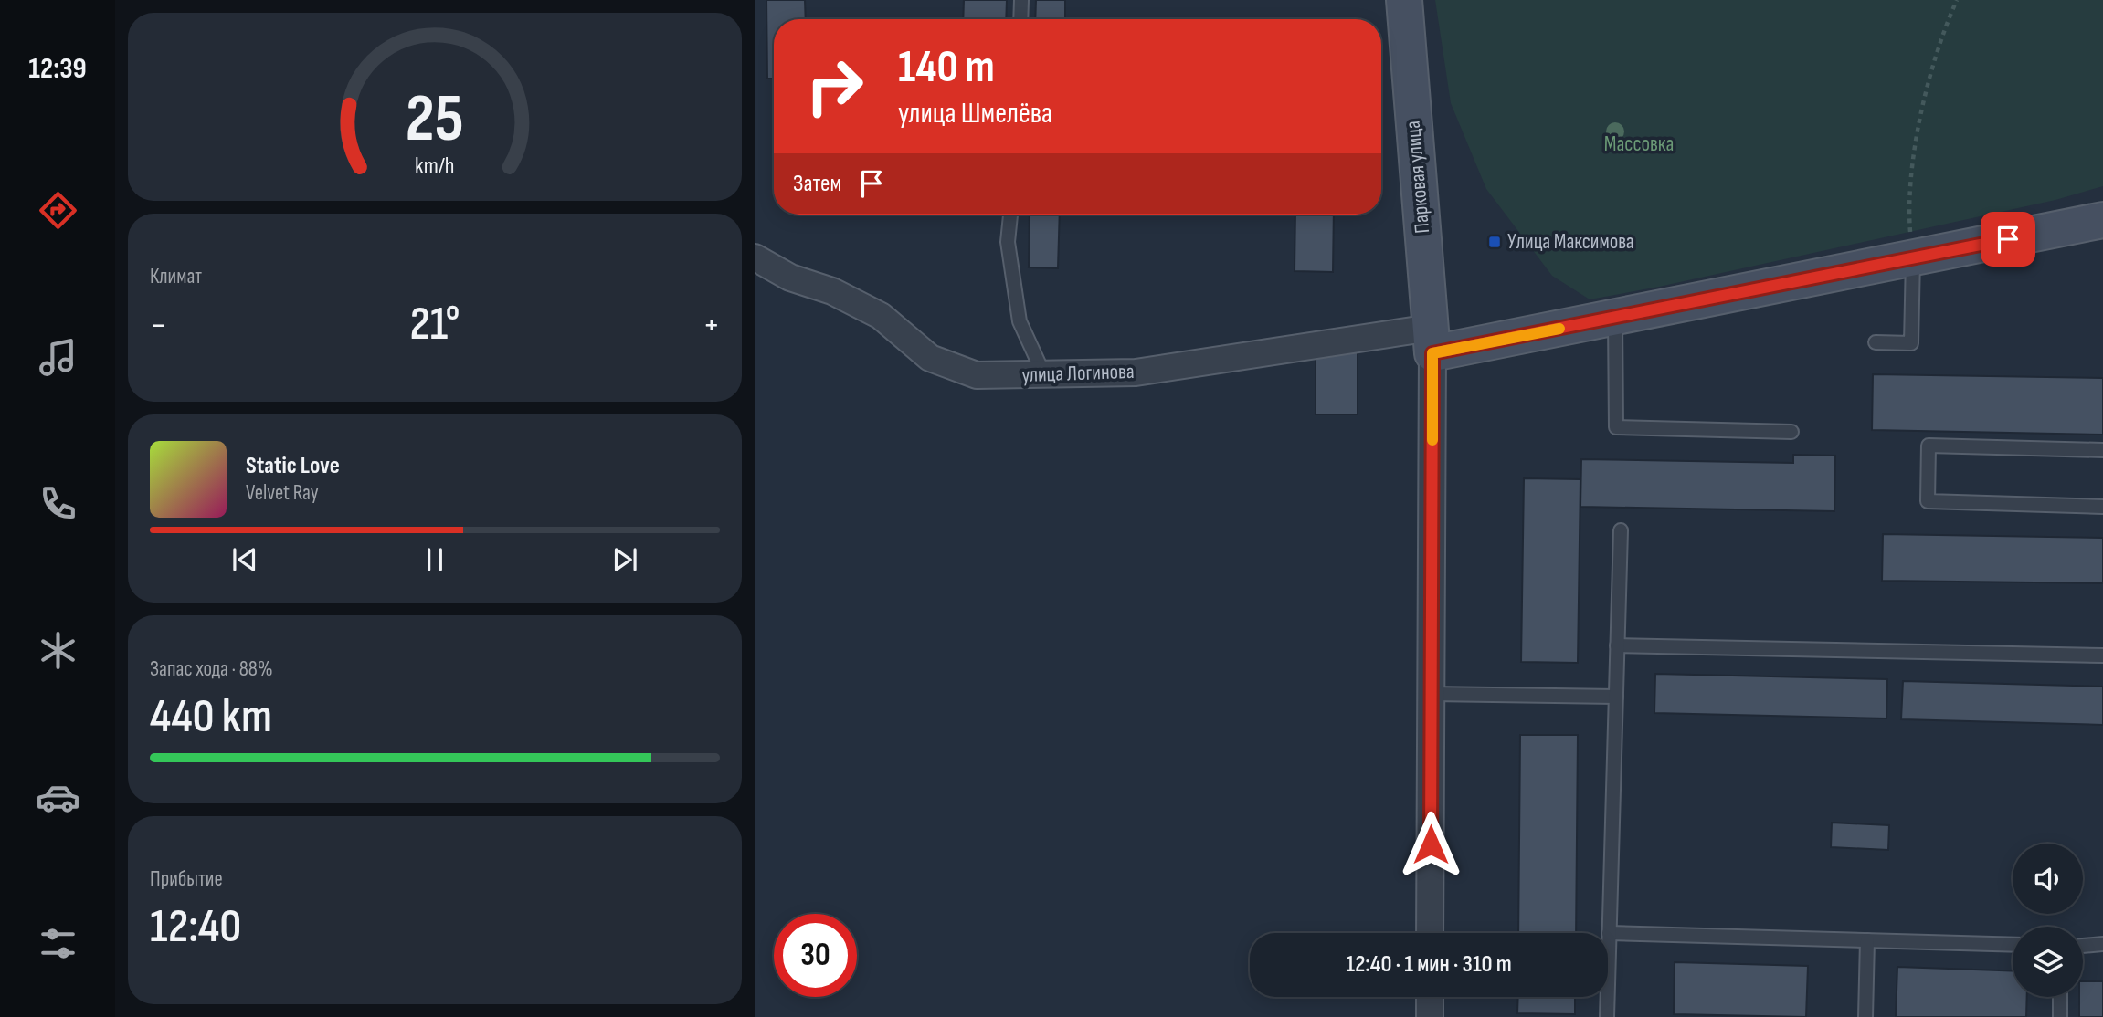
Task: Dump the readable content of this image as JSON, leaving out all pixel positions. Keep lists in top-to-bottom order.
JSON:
{
  "streets": {
    "main road": ["Парковая улица"],
    "street": ["улица Логинова"]
  },
  "crossings": [
    ["Парковая улица", "улица Логинова"]
  ],
  "parks": ["Массовка"],
  "places": {
    "transit": ["Улица Максимова"]
  },
  "page": {
    "tabs": "12:39",
    "turn": ["140 m", "улица Шмелёва"],
    "then": "Затем",
    "tile": [
      "Климат",
      ["Запас хода · 88%", "440 km"],
      ["Прибытие", "12:40"]
    ],
    "heat": ["−", "21°", "+"],
    "song": ["Static Love", "Velvet Ray"],
    "limit": "30",
    "trip": "12:40 · 1 мин · 310 m",
    "gauge": ["25", "km/h"]
  }
}
